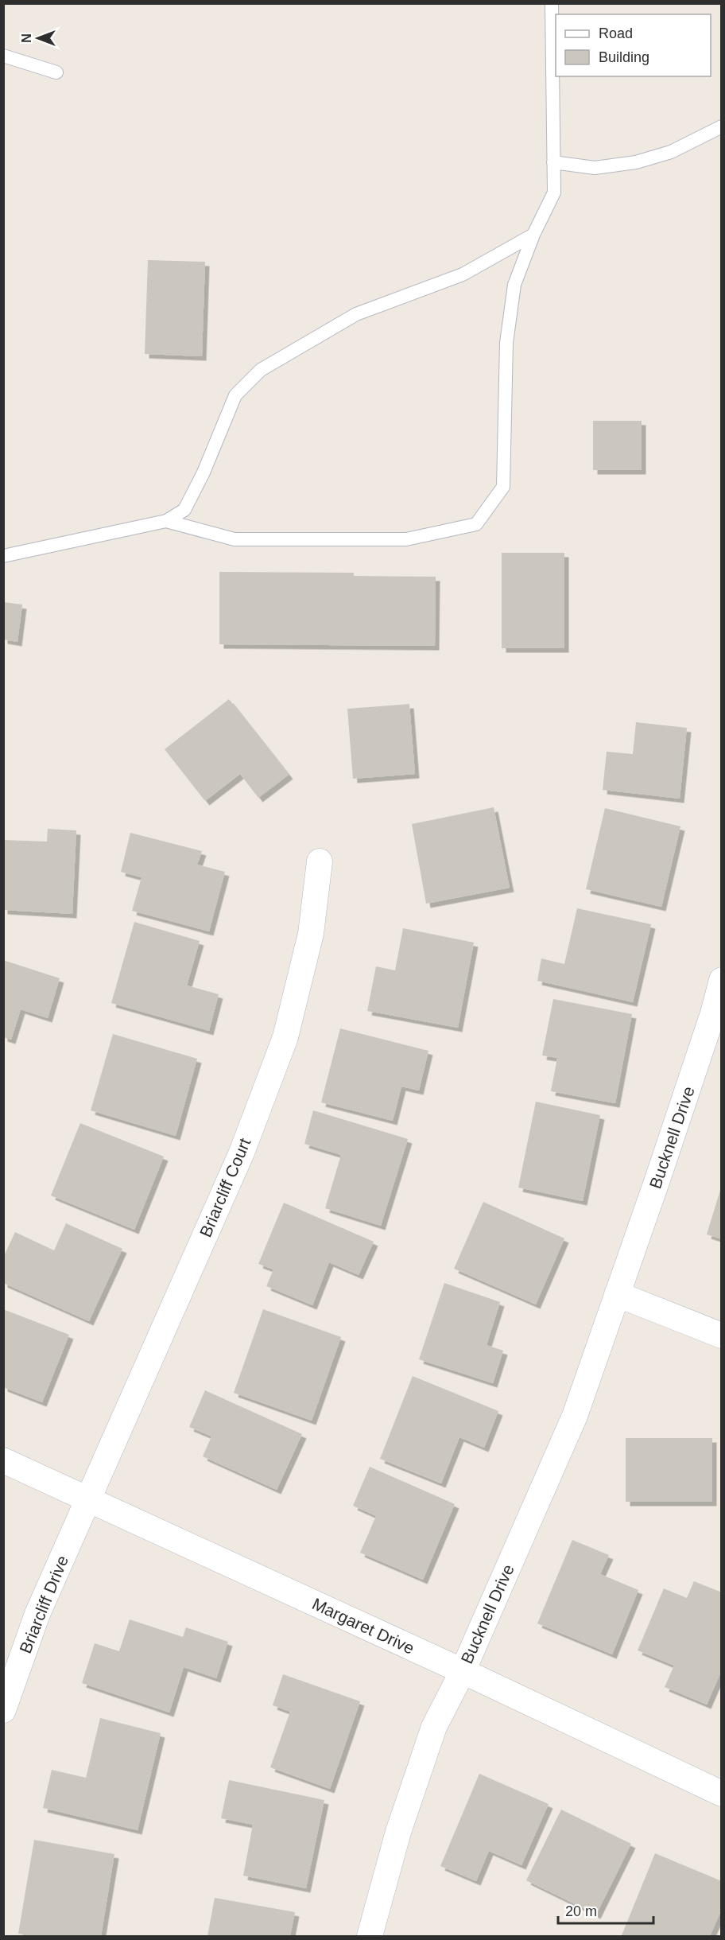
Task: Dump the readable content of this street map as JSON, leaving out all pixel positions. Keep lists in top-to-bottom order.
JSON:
{
  "streets": {
    "street": [
      "Bucknell Drive",
      "Briarcliff Court",
      "Briarcliff Drive",
      "Margaret Drive"
    ]
  },
  "crossings": [
    ["Bucknell Drive", "Margaret Drive"],
    ["Briarcliff Court", "Briarcliff Drive"],
    ["Briarcliff Court", "Margaret Drive"],
    ["Briarcliff Drive", "Margaret Drive"]
  ],
  "legend": ["Road", "Building"],
  "scale_bar": "20 m",
  "north": "left"
}
